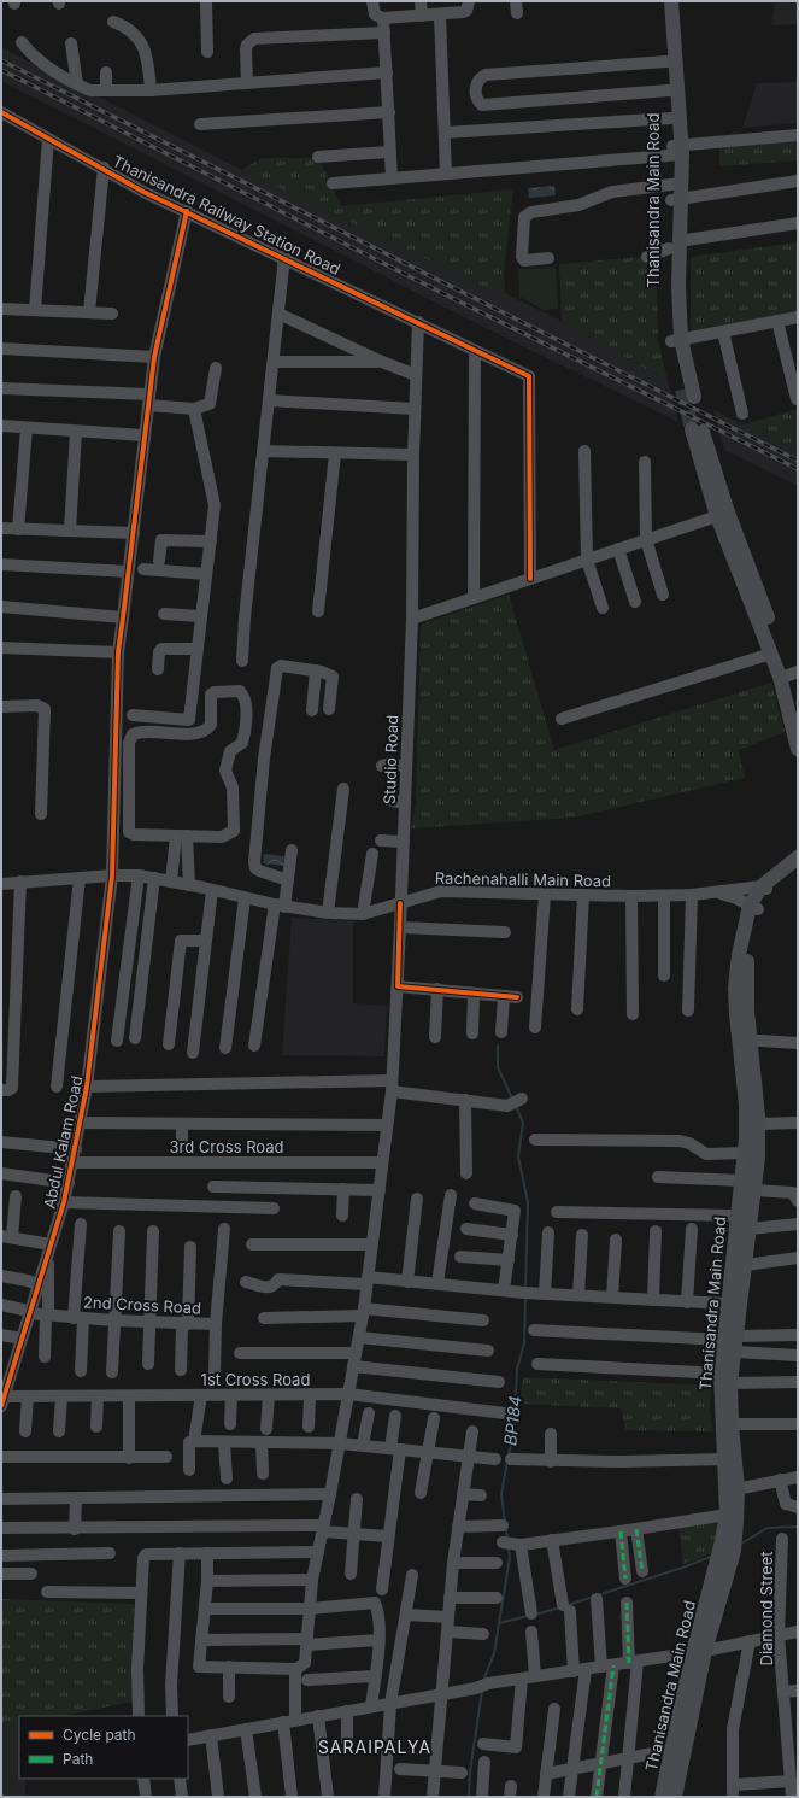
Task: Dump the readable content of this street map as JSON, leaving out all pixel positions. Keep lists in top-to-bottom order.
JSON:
{
  "streets": {
    "main road": ["Thanisandra Main Road"],
    "street": [
      "Thanisandra Railway Station Road",
      "Studio Road",
      "Rachenahalli Main Road",
      "Abdul Kalam Road",
      "3rd Cross Road",
      "2nd Cross Road",
      "1st Cross Road",
      "Diamond Street"
    ]
  },
  "crossings": [
    ["Thanisandra Main Road", "Rachenahalli Main Road"],
    ["Thanisandra Railway Station Road", "Abdul Kalam Road"],
    ["Studio Road", "Rachenahalli Main Road"],
    ["Studio Road", "3rd Cross Road"],
    ["Studio Road", "1st Cross Road"],
    ["Rachenahalli Main Road", "Abdul Kalam Road"],
    ["Abdul Kalam Road", "3rd Cross Road"],
    ["Abdul Kalam Road", "2nd Cross Road"],
    ["Abdul Kalam Road", "1st Cross Road"]
  ],
  "districts": ["SARAIPALYA"],
  "water": ["BP184"],
  "legend": ["Cycle path", "Path"]
}
